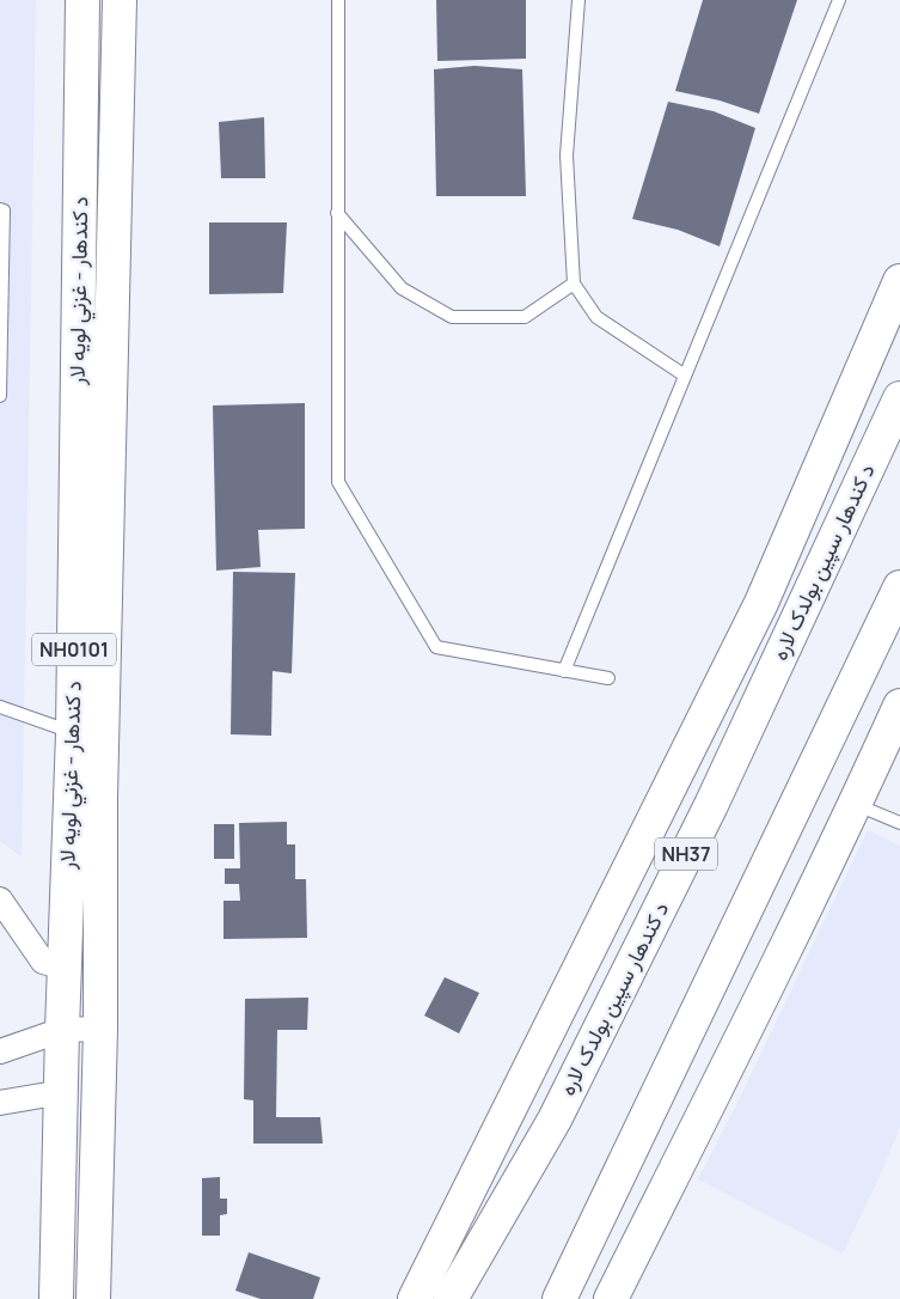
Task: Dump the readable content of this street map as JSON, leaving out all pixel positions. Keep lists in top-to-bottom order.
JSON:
{
  "streets": {
    "main road": [
      "د کندهار - غزني لويه لار",
      "د کندهار سپین بولدک لاره",
      "NH0101",
      "NH37"
    ]
  }
}
